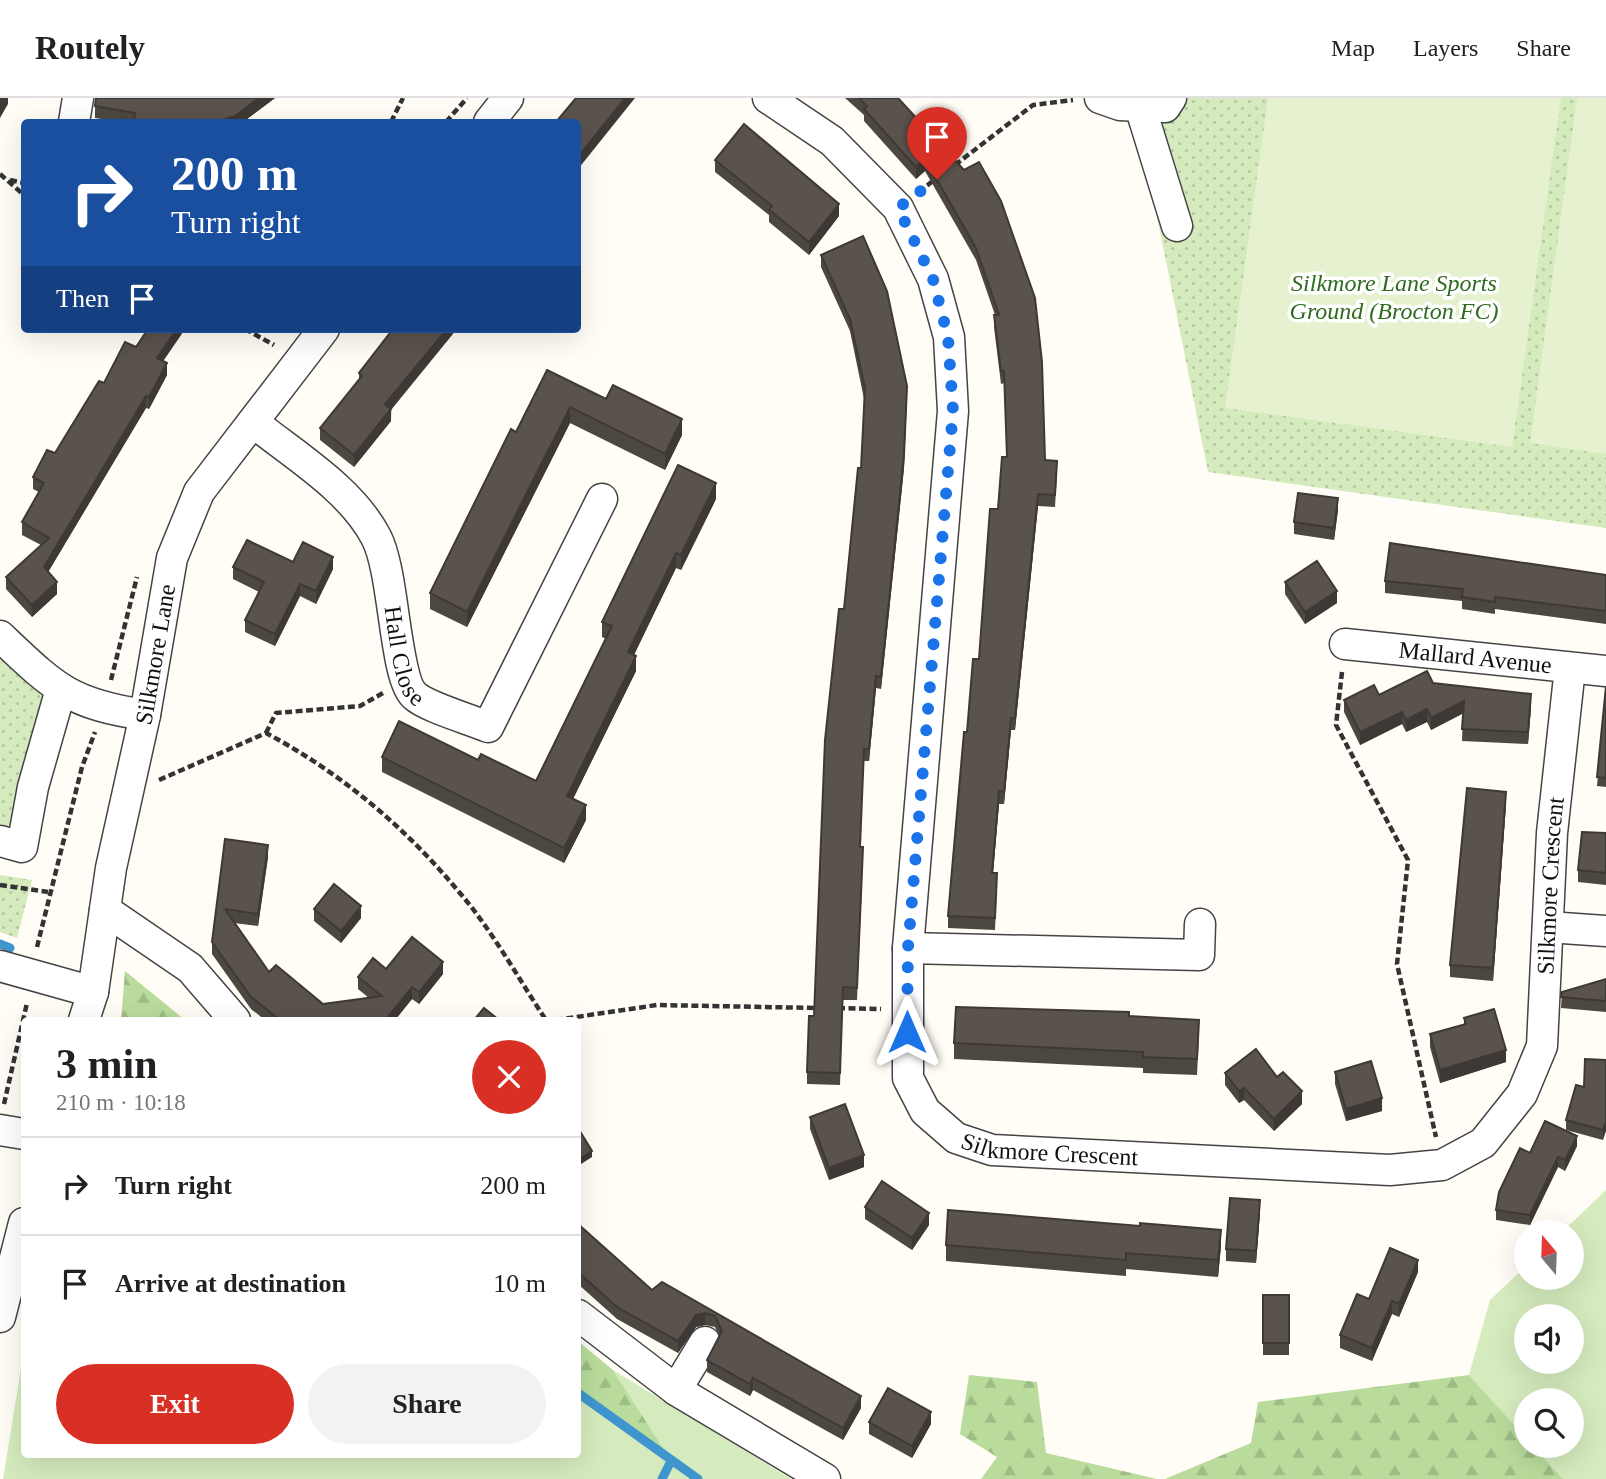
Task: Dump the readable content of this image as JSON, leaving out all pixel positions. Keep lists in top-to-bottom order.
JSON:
{
  "streets": {
    "street": [
      "Hall Close",
      "Silkmore Lane",
      "Mallard Avenue",
      "Silkmore Crescent"
    ]
  },
  "crossings": [
    ["Hall Close", "Silkmore Lane"],
    ["Mallard Avenue", "Silkmore Crescent"]
  ],
  "parks": ["Silkmore Lane Sports Ground (Brocton FC)"],
  "north": "top",
  "page": {
    "header": "Routely",
    "nav": ["Map", "Layers", "Share"],
    "turn": ["200 m", "Turn right"],
    "then": "Then",
    "heading": ["3 min", "210 m · 10:18"],
    "list": [
      {
        "name": "Turn right",
        "value": "200 m"
      },
      {
        "name": "Arrive at destination",
        "value": "10 m"
      }
    ],
    "buttons": ["Exit", "Share"]
  }
}
